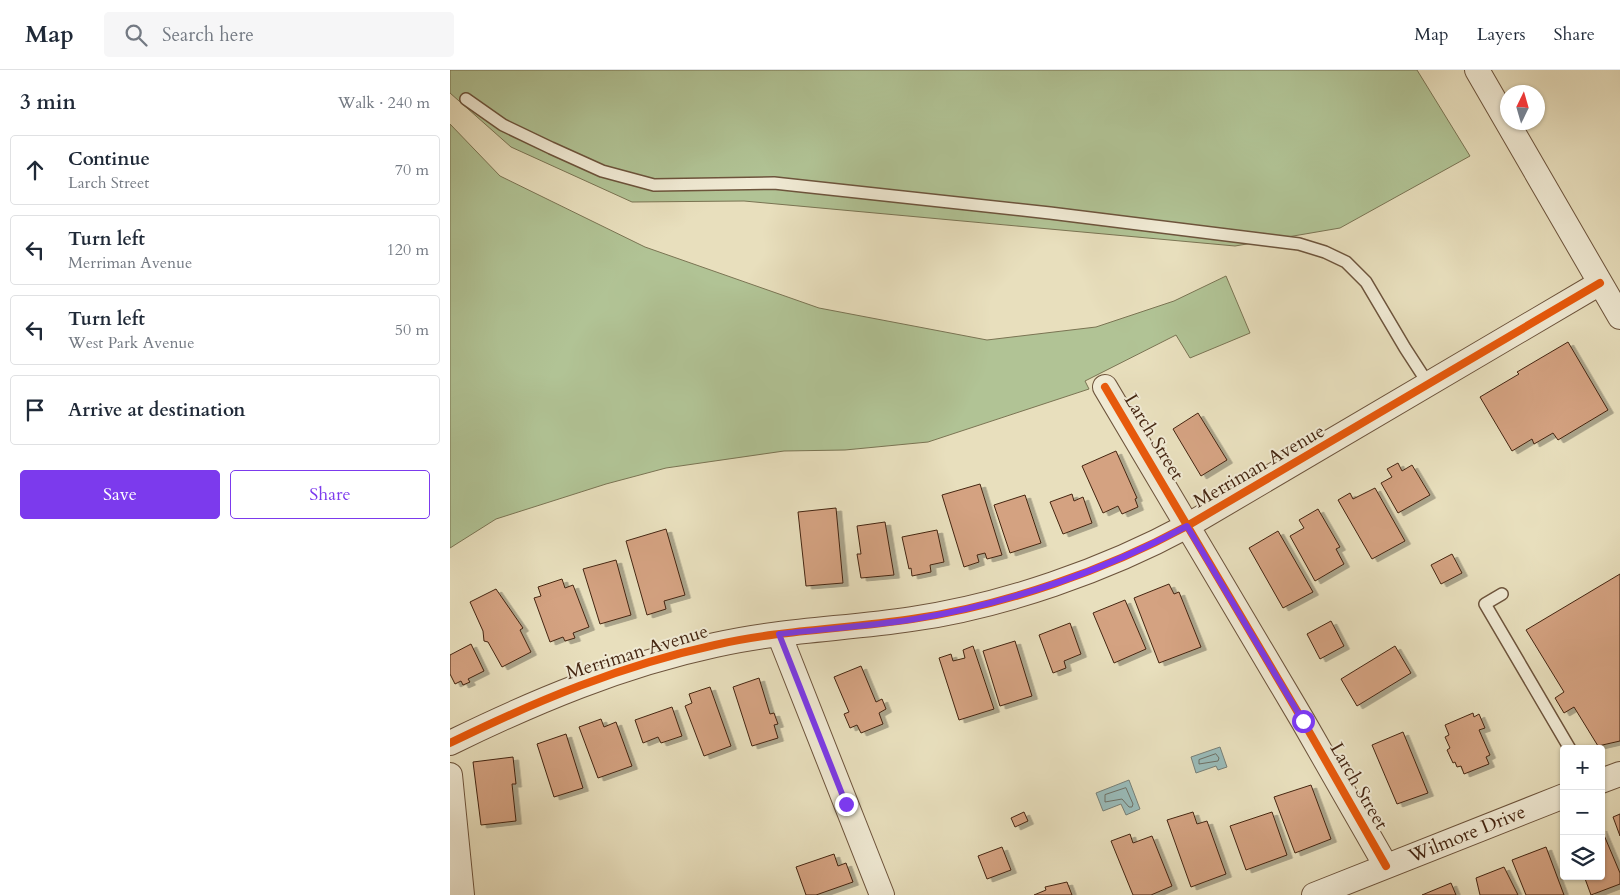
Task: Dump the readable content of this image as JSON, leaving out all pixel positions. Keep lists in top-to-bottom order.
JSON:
{
  "streets": {
    "street": ["Larch Street", "Merriman Avenue", "Wilmore Drive"]
  },
  "crossings": [
    ["Larch Street", "Merriman Avenue"],
    ["Larch Street", "Wilmore Drive"]
  ],
  "north": "top",
  "page": {
    "header": "Map",
    "search": "Search here",
    "nav": ["Map", "Layers", "Share"],
    "heading": ["3 min", "Walk · 240 m"],
    "list": [
      ["Continue", "Larch Street", "70 m"],
      ["Turn left", "Merriman Avenue", "120 m"],
      ["Turn left", "West Park Avenue", "50 m"],
      "Arrive at destination"
    ],
    "buttons": ["Save", "Share"],
    "map_buttons": ["+", "−"]
  }
}
